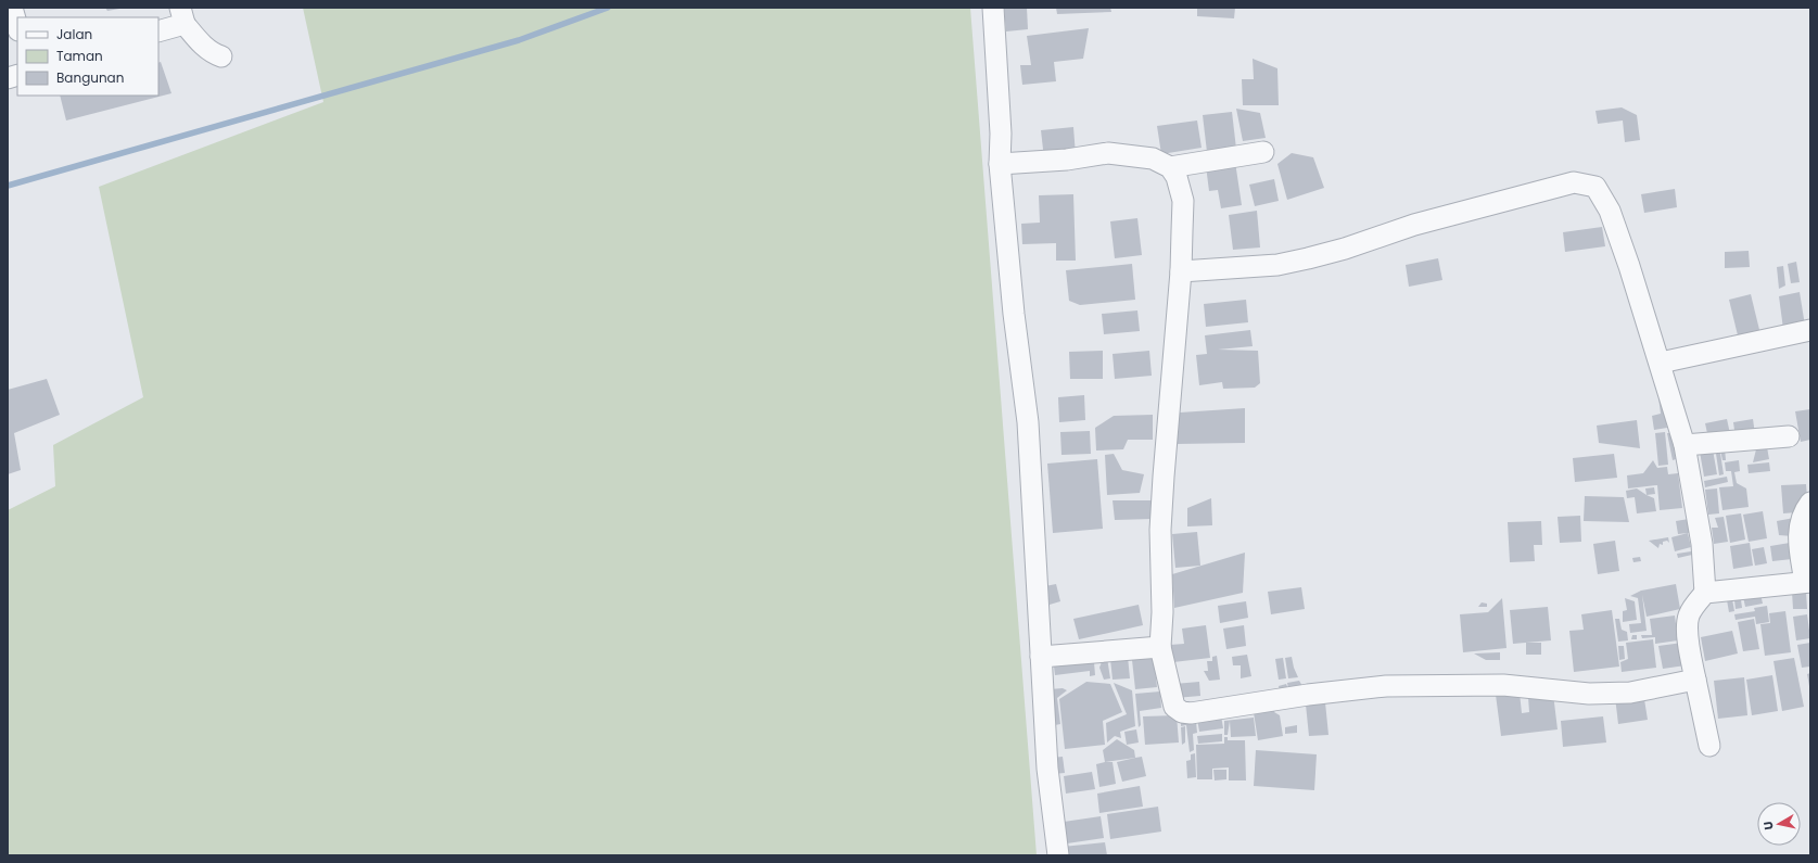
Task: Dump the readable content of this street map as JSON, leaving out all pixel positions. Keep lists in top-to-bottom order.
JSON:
{
  "legend": ["Jalan", "Taman", "Bangunan"],
  "north": "left"
}
